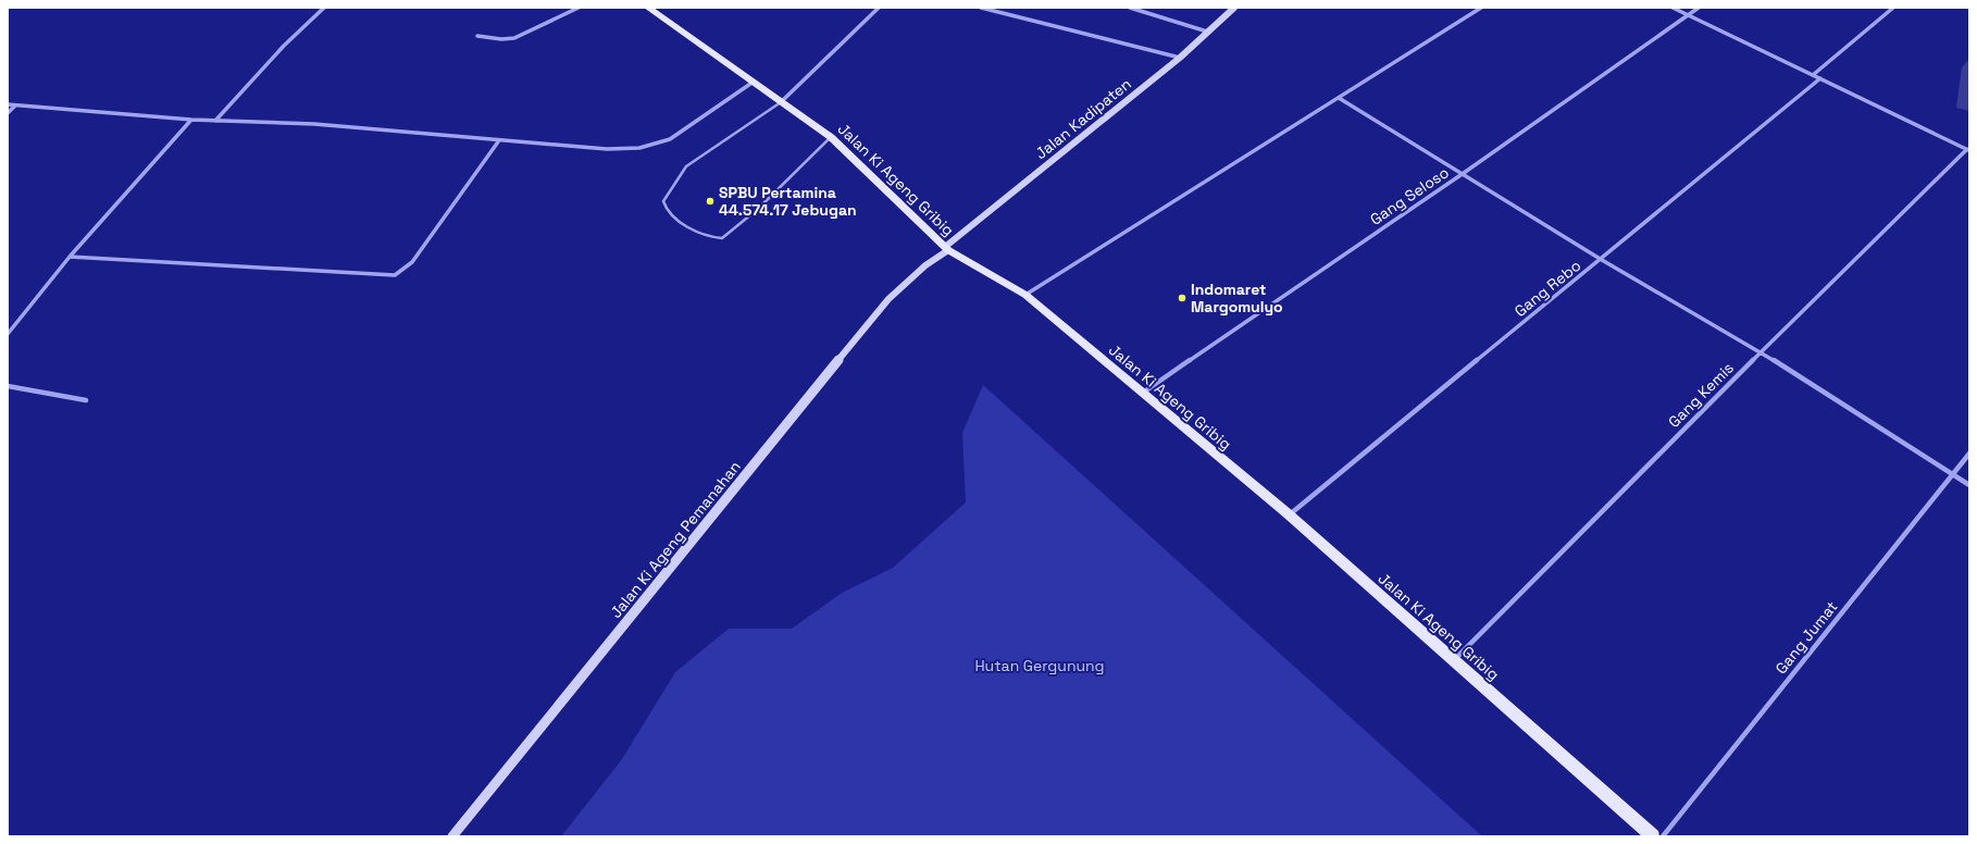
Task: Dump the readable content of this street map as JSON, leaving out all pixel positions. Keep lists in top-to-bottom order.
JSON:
{
  "streets": {
    "main road": ["Jalan Ki Ageng Gribig"],
    "street": [
      "Jalan Kadipaten",
      "Gang Seloso",
      "Gang Rebo",
      "Gang Kemis",
      "Jalan Ki Ageng Pemanahan",
      "Gang Jumat"
    ]
  },
  "crossings": [
    ["Jalan Kadipaten", "Jalan Ki Ageng Gribig"],
    ["Jalan Kadipaten", "Jalan Ki Ageng Pemanahan"],
    ["Jalan Ki Ageng Gribig", "Gang Seloso"],
    ["Jalan Ki Ageng Gribig", "Gang Rebo"],
    ["Jalan Ki Ageng Gribig", "Gang Kemis"],
    ["Jalan Ki Ageng Gribig", "Jalan Ki Ageng Pemanahan"]
  ],
  "parks": ["Hutan Gergunung"],
  "places": ["SPBU Pertamina 44.574.17 Jebugan", "Indomaret Margomulyo"]
}
